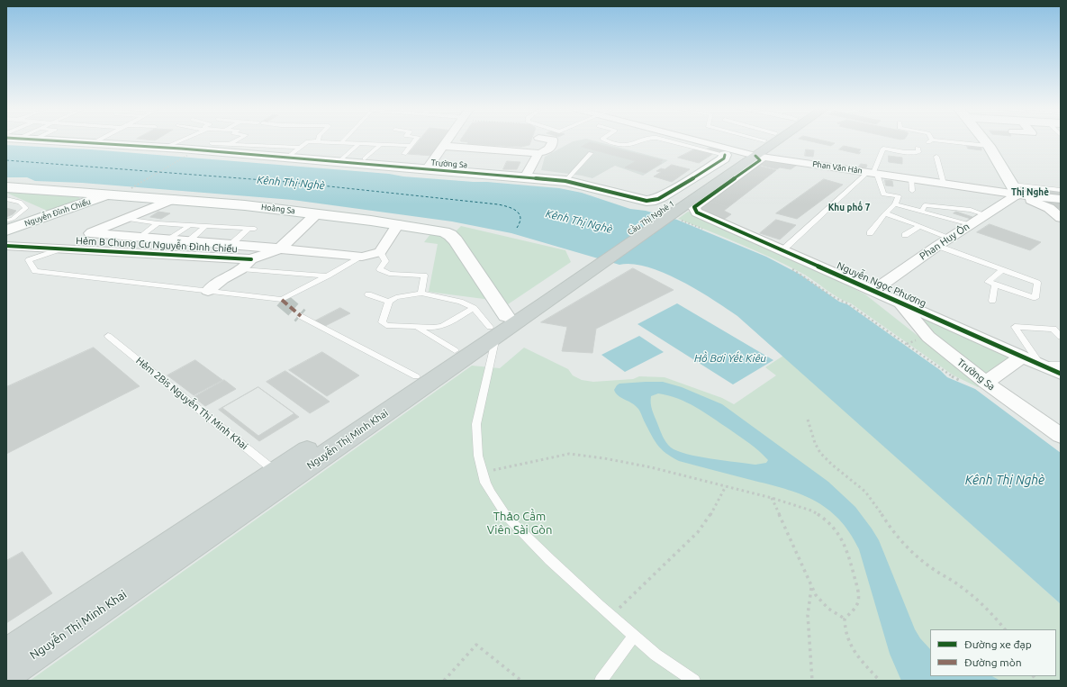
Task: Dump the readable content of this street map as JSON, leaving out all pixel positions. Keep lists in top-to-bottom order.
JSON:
{
  "streets": {
    "main road": ["Cầu Thị Nghè 1", "Nguyễn Thị Minh Khai"],
    "street": [
      "Trường Sa",
      "Phan Văn Hân",
      "Hoàng Sa",
      "Nguyễn Đình Chiểu",
      "Phan Huy Ôn",
      "Hẻm B Chung Cư Nguyễn Ðình Chiểu",
      "Nguyễn Ngọc Phương"
    ],
    "lane": ["Hẻm 2Bis Nguyễn Thị Minh Khai"]
  },
  "crossings": [
    ["Trường Sa", "Phan Văn Hân"],
    ["Trường Sa", "Cầu Thị Nghè 1"],
    ["Trường Sa", "Nguyễn Ngọc Phương"],
    ["Phan Văn Hân", "Cầu Thị Nghè 1"],
    ["Phan Văn Hân", "Phan Huy Ôn"],
    ["Phan Văn Hân", "Nguyễn Ngọc Phương"],
    ["Hoàng Sa", "Nguyễn Đình Chiểu"],
    ["Hoàng Sa", "Nguyễn Thị Minh Khai"],
    ["Cầu Thị Nghè 1", "Nguyễn Ngọc Phương"],
    ["Cầu Thị Nghè 1", "Nguyễn Thị Minh Khai"],
    ["Phan Huy Ôn", "Nguyễn Ngọc Phương"],
    ["Hẻm 2Bis Nguyễn Thị Minh Khai", "Nguyễn Thị Minh Khai"]
  ],
  "districts": ["Thị Nghè", "Khu phố 7"],
  "water": ["Kênh Thị Nghè", "Hồ Bơi Yết Kiêu"],
  "parks": ["Thảo Cầm Viên Sài Gòn"],
  "legend": ["Đường xe đạp", "Đường mòn"]
}
